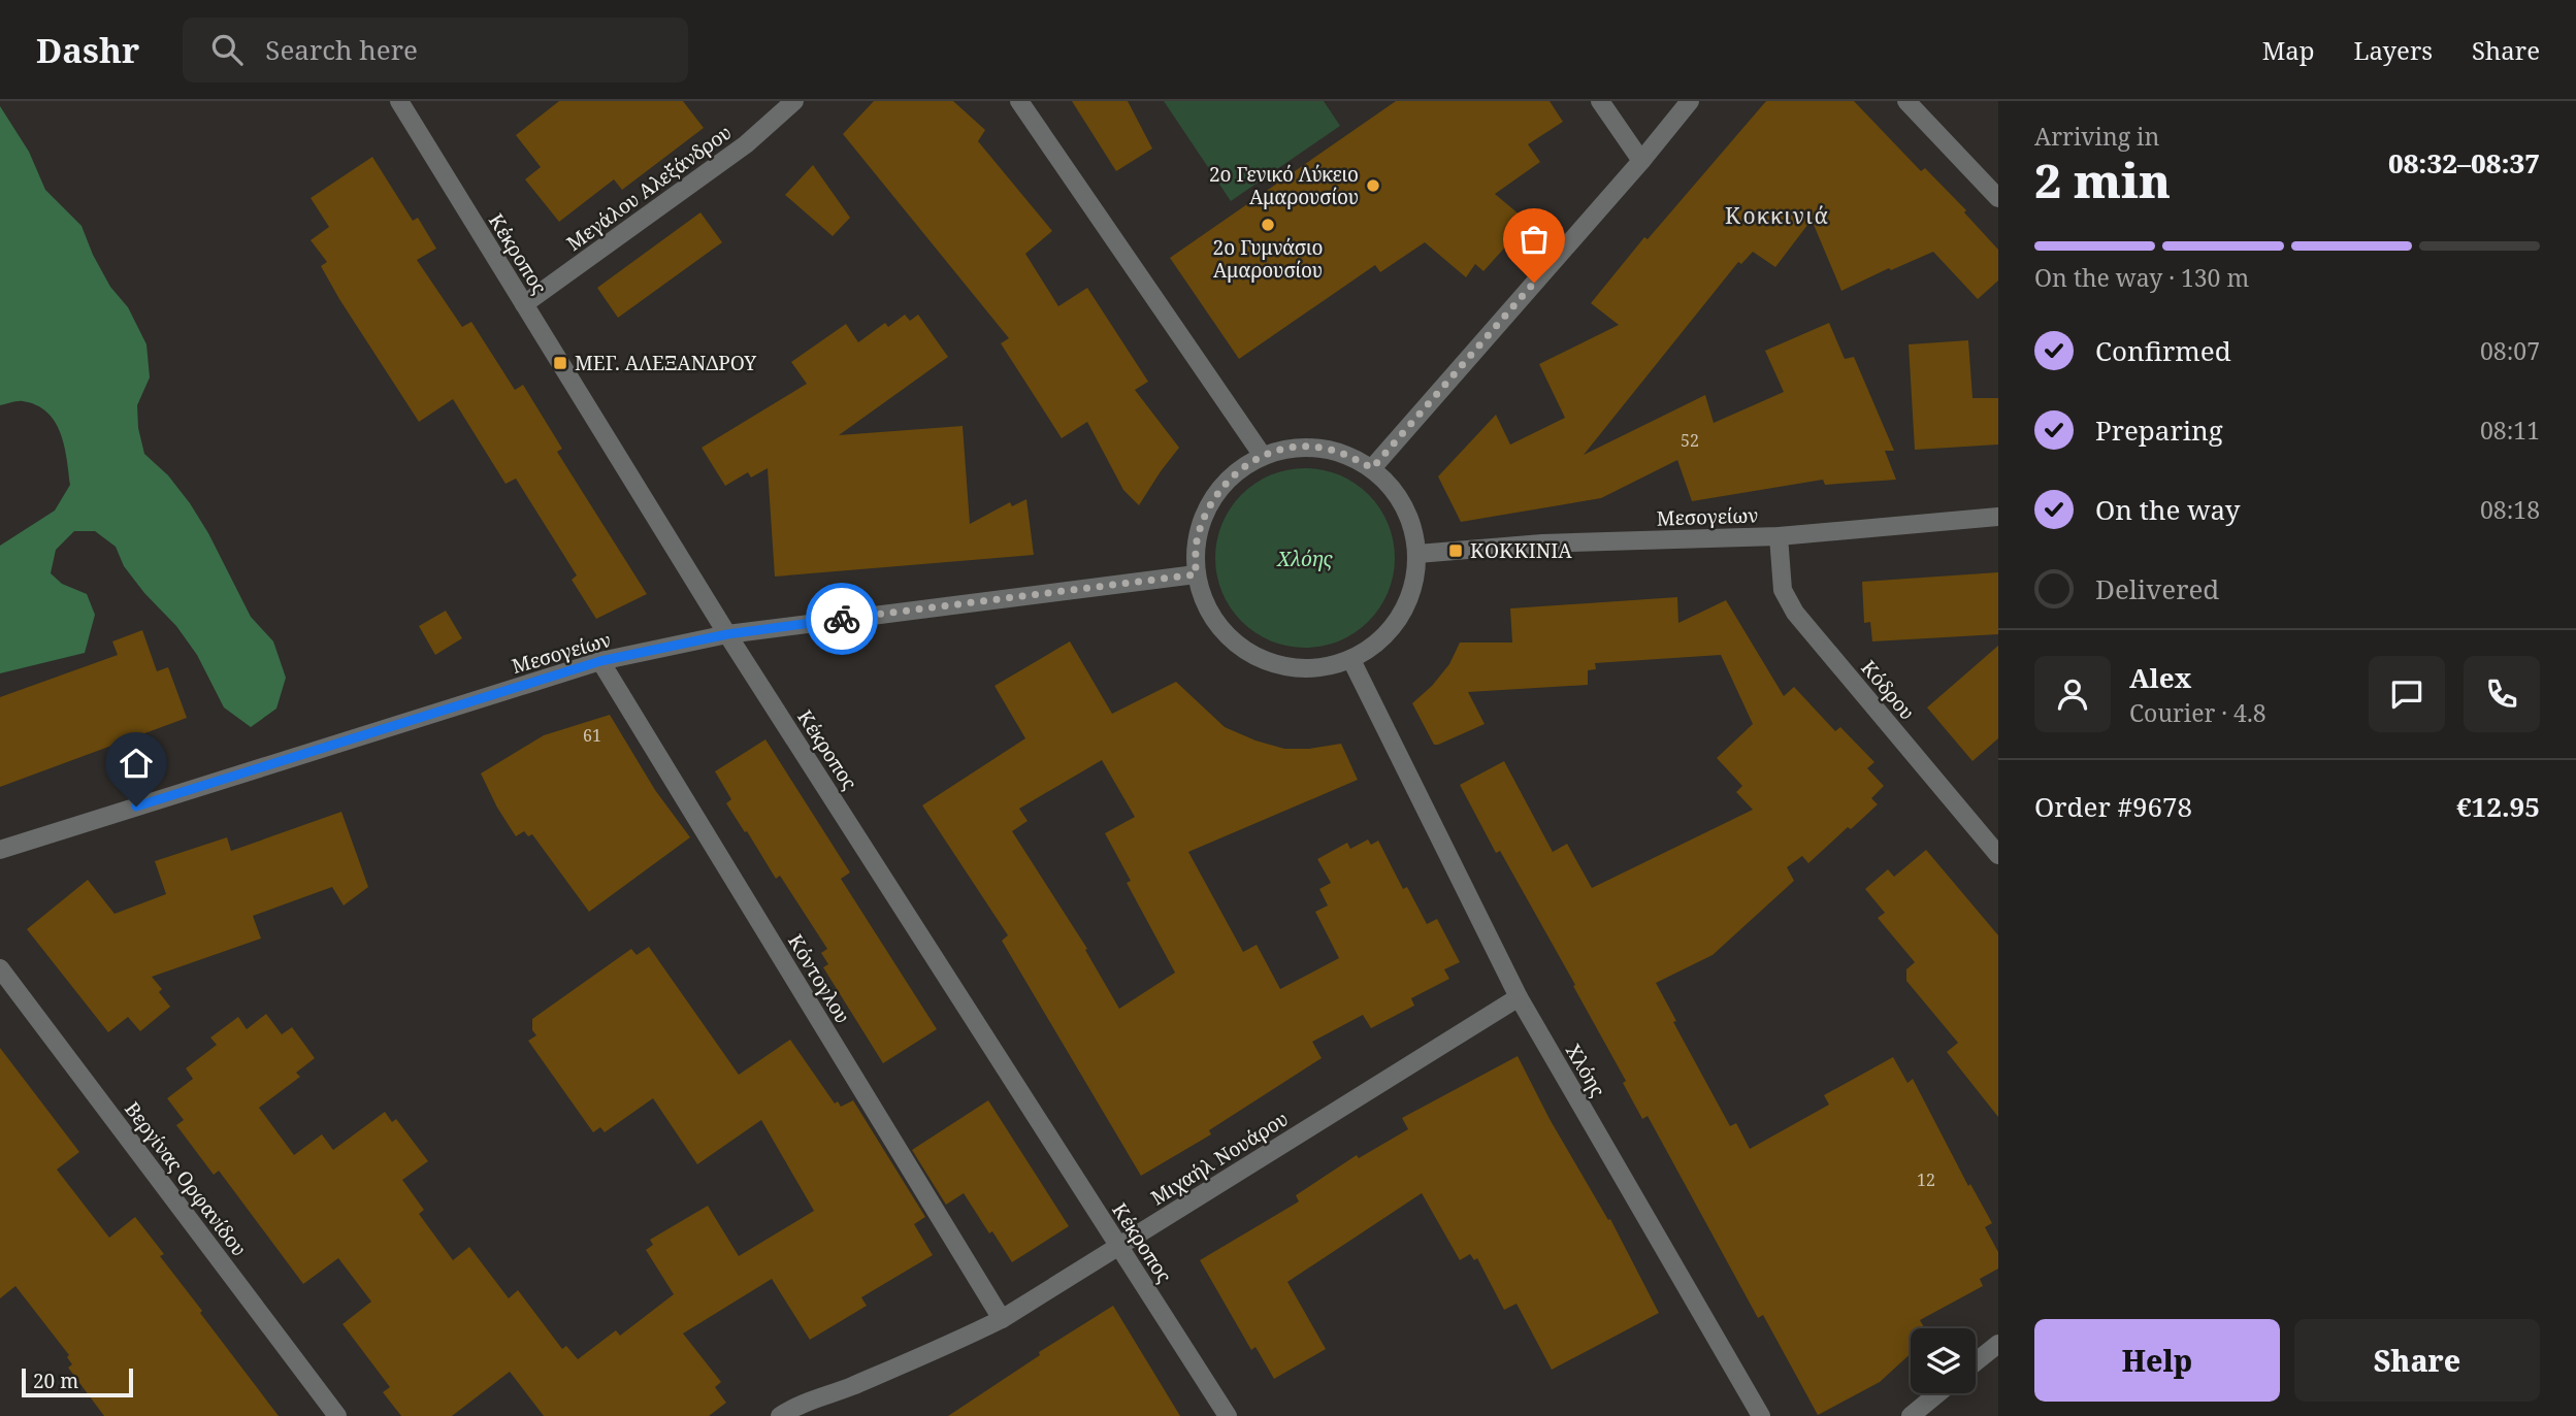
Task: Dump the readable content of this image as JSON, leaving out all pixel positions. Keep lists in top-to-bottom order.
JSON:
{
  "streets": {
    "street": [
      "Μεγάλου Αλεξάνδρου",
      "Κέκροπος",
      "Μεσογείων",
      "Κόδρου",
      "Κόντογλου",
      "Χλόης",
      "Μιχαήλ Νουάρου",
      "Βεργίνας Ορφανίδου"
    ]
  },
  "crossings": [
    ["Μεγάλου Αλεξάνδρου", "Κέκροπος"],
    ["Κέκροπος", "Μεσογείων"],
    ["Κέκροπος", "Μιχαήλ Νουάρου"],
    ["Μεσογείων", "Κόδρου"],
    ["Μεσογείων", "Κόντογλου"],
    ["Μεσογείων", "Χλόης"],
    ["Κόντογλου", "Μιχαήλ Νουάρου"],
    ["Χλόης", "Μιχαήλ Νουάρου"]
  ],
  "districts": ["Κοκκινιά"],
  "parks": ["Χλόης"],
  "places": {
    "other": ["2ο Γενικό Λύκειο Αμαρουσίου", "2ο Γυμνάσιο Αμαρουσίου"],
    "transit": ["ΜΕΓ. ΑΛΕΞΑΝΔΡΟΥ", "ΚΟΚΚΙΝΙΑ"]
  },
  "house_numbers": ["52", "61", "12"],
  "scale_bar": "20 m",
  "page": {
    "header": "Dashr",
    "search": "Search here",
    "nav": ["Map", "Layers", "Share"],
    "heading": ["2 min", "Arriving in", "08:32–08:37"],
    "panel": [
      "Alex",
      "Courier · 4.8",
      "Order #9678",
      "€12.95"
    ],
    "bar": "On the way · 130 m",
    "list": [
      ["Confirmed", "08:07"],
      ["Preparing", "08:11"],
      ["On the way", "08:18"],
      "Delivered"
    ],
    "buttons": ["Help", "Share"],
    "scale": "20 m"
  }
}
